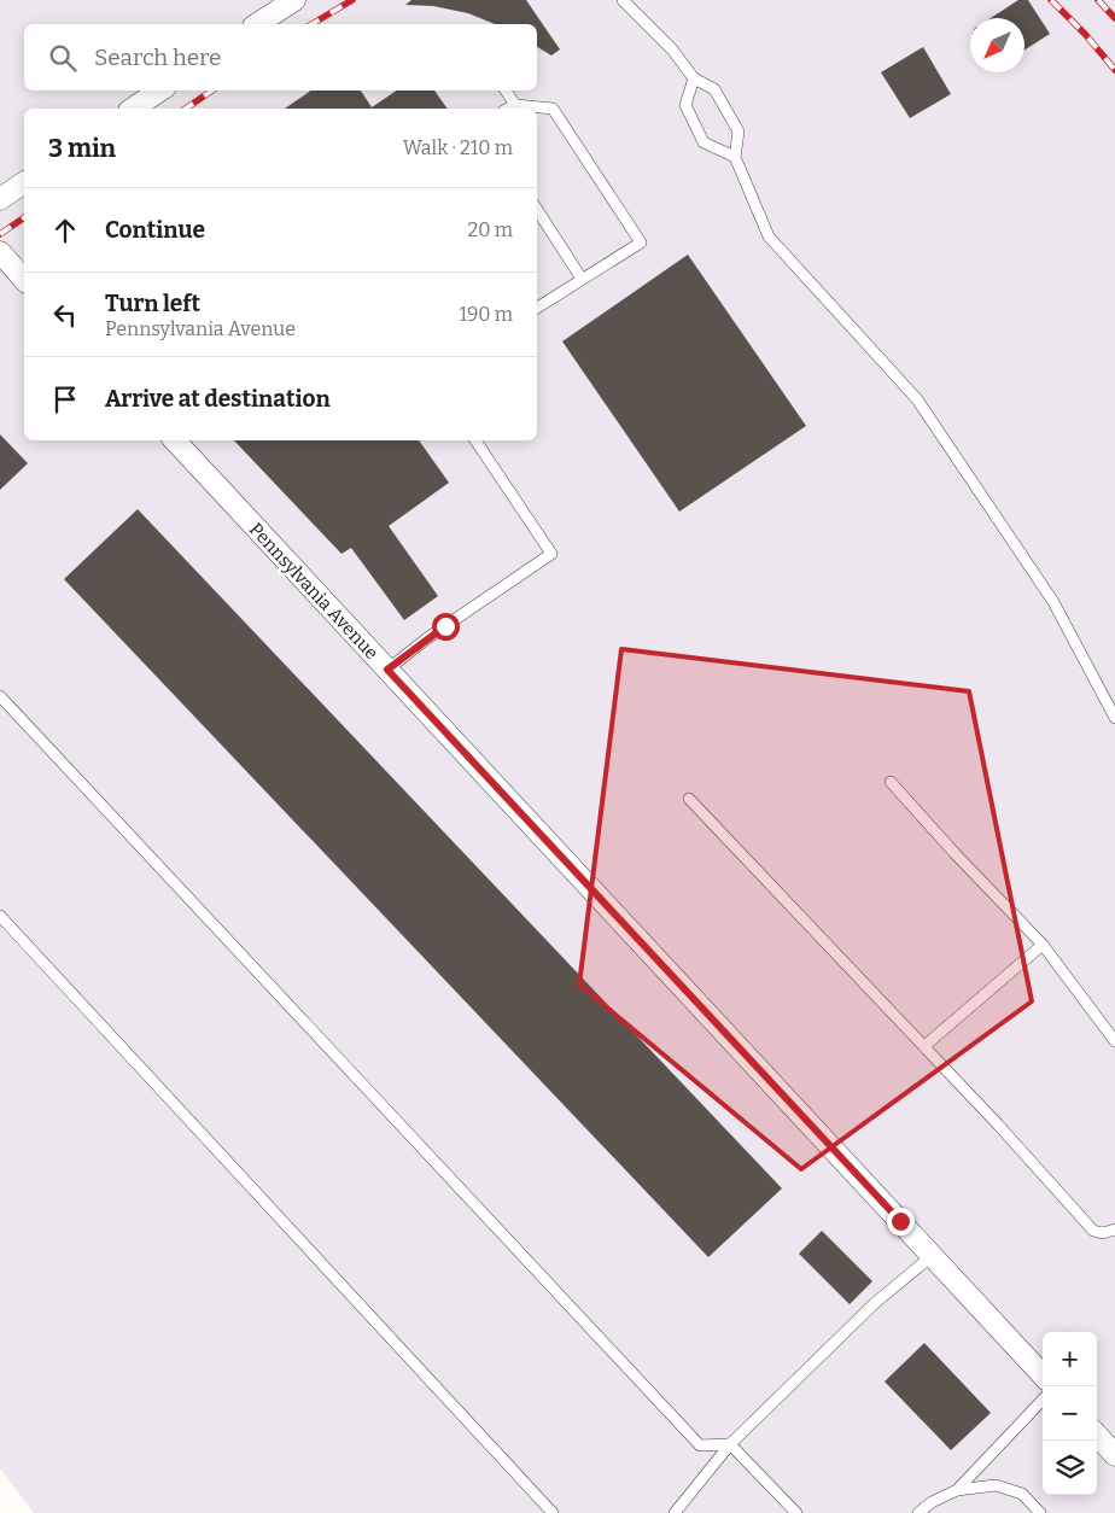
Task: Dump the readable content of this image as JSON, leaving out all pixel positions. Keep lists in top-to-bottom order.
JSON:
{
  "streets": {
    "street": ["Pennsylvania Avenue"]
  },
  "north": "bottom left",
  "page": {
    "search": "Search here",
    "heading": ["3 min", "Walk · 210 m"],
    "list": [
      ["Continue", "20 m"],
      ["Turn left", "Pennsylvania Avenue", "190 m"],
      "Arrive at destination"
    ],
    "map_buttons": ["+", "−"]
  }
}
